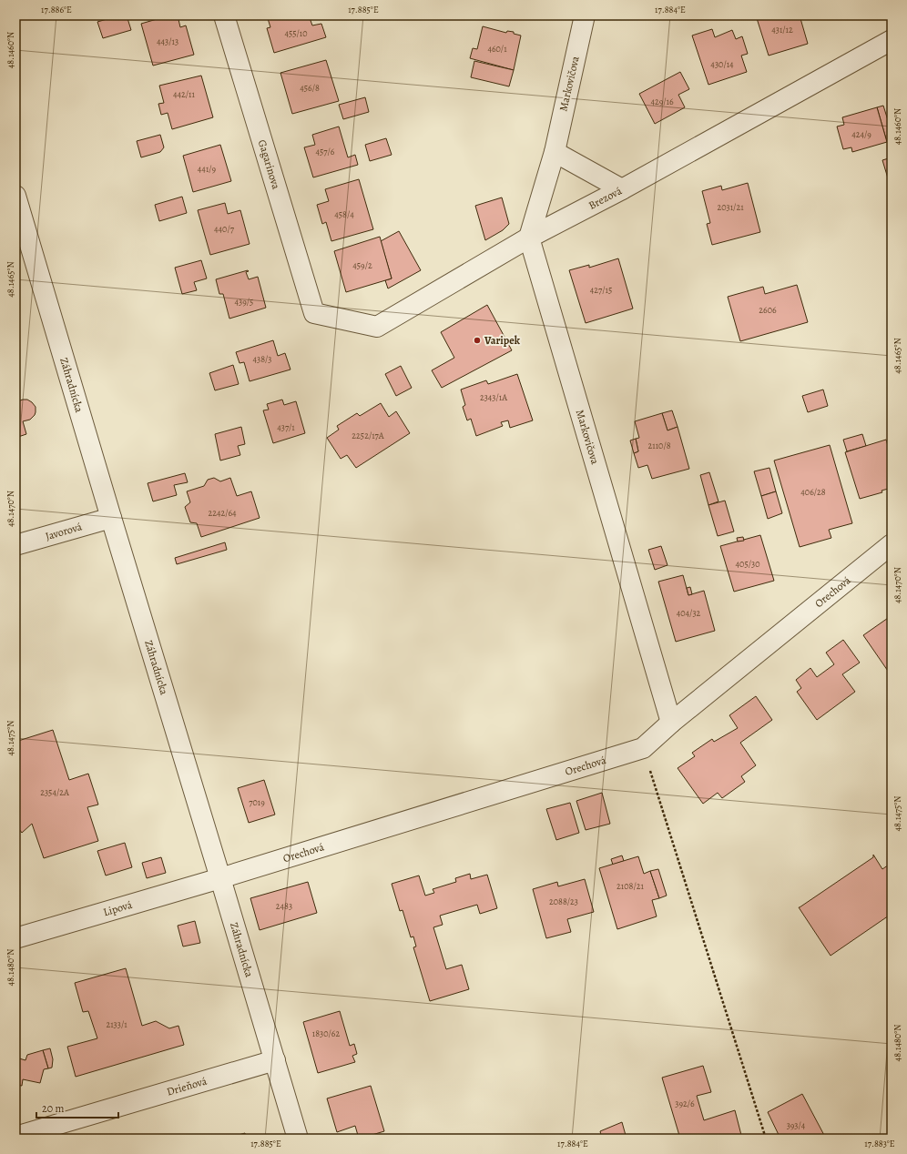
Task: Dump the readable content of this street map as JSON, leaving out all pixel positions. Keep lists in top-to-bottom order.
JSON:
{
  "streets": {
    "street": [
      "Markovičova",
      "Gagarinova",
      "Brezová",
      "Záhradnícka",
      "Javorová",
      "Orechová",
      "Lipová",
      "Drieňová"
    ]
  },
  "crossings": [
    ["Markovičova", "Brezová"],
    ["Markovičova", "Orechová"],
    ["Gagarinova", "Brezová"],
    ["Záhradnícka", "Javorová"],
    ["Záhradnícka", "Orechová"],
    ["Záhradnícka", "Lipová"],
    ["Záhradnícka", "Drieňová"],
    ["Orechová", "Lipová"]
  ],
  "places": ["Varipek"],
  "house_numbers": [
    "431/12",
    "455/10",
    "443/13",
    "460/1",
    "430/14",
    "456/8",
    "442/11",
    "429/16",
    "424/9",
    "457/6",
    "441/9",
    "2031/21",
    "458/4",
    "440/7",
    "459/2",
    "427/15",
    "439/5",
    "2606",
    "438/3",
    "2343/1A",
    "437/1",
    "2252/17A",
    "2110/8",
    "406/28",
    "2242/64",
    "405/30",
    "404/32",
    "2354/2A",
    "7019",
    "2108/21",
    "2088/23",
    "2483",
    "2133/1",
    "1830/62",
    "392/6",
    "393/4"
  ],
  "scale_bar": "20 m",
  "coordinates": [
    "17.886°E",
    "17.885°E",
    "17.884°E",
    "48.1460°N",
    "48.1465°N",
    "48.1470°N",
    "48.1475°N",
    "48.1480°N",
    "17.883°E"
  ]
}
